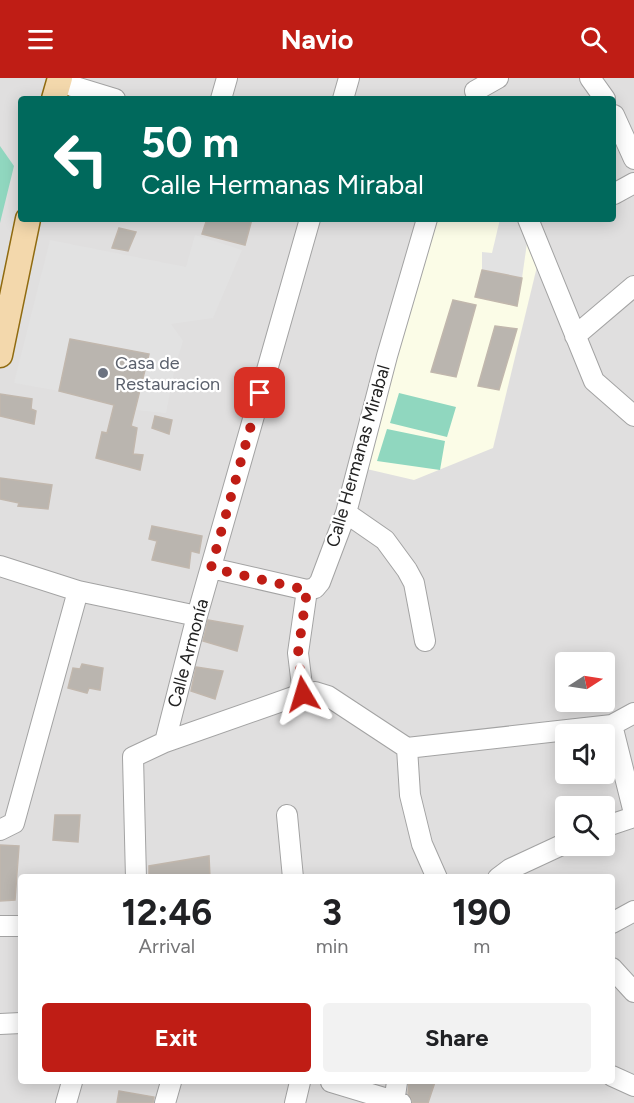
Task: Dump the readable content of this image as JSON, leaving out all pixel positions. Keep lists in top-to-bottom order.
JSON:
{
  "streets": {
    "street": ["Calle Hermanas Mirabal", "Calle Armonía"]
  },
  "places": ["Casa de Restauracion"],
  "north": "right",
  "page": {
    "header": "Navio",
    "turn": ["50 m", "Calle Hermanas Mirabal"],
    "eta": [
      "12:46",
      "Arrival",
      "3",
      "min",
      "190",
      "m"
    ],
    "buttons": ["Exit", "Share"]
  }
}
